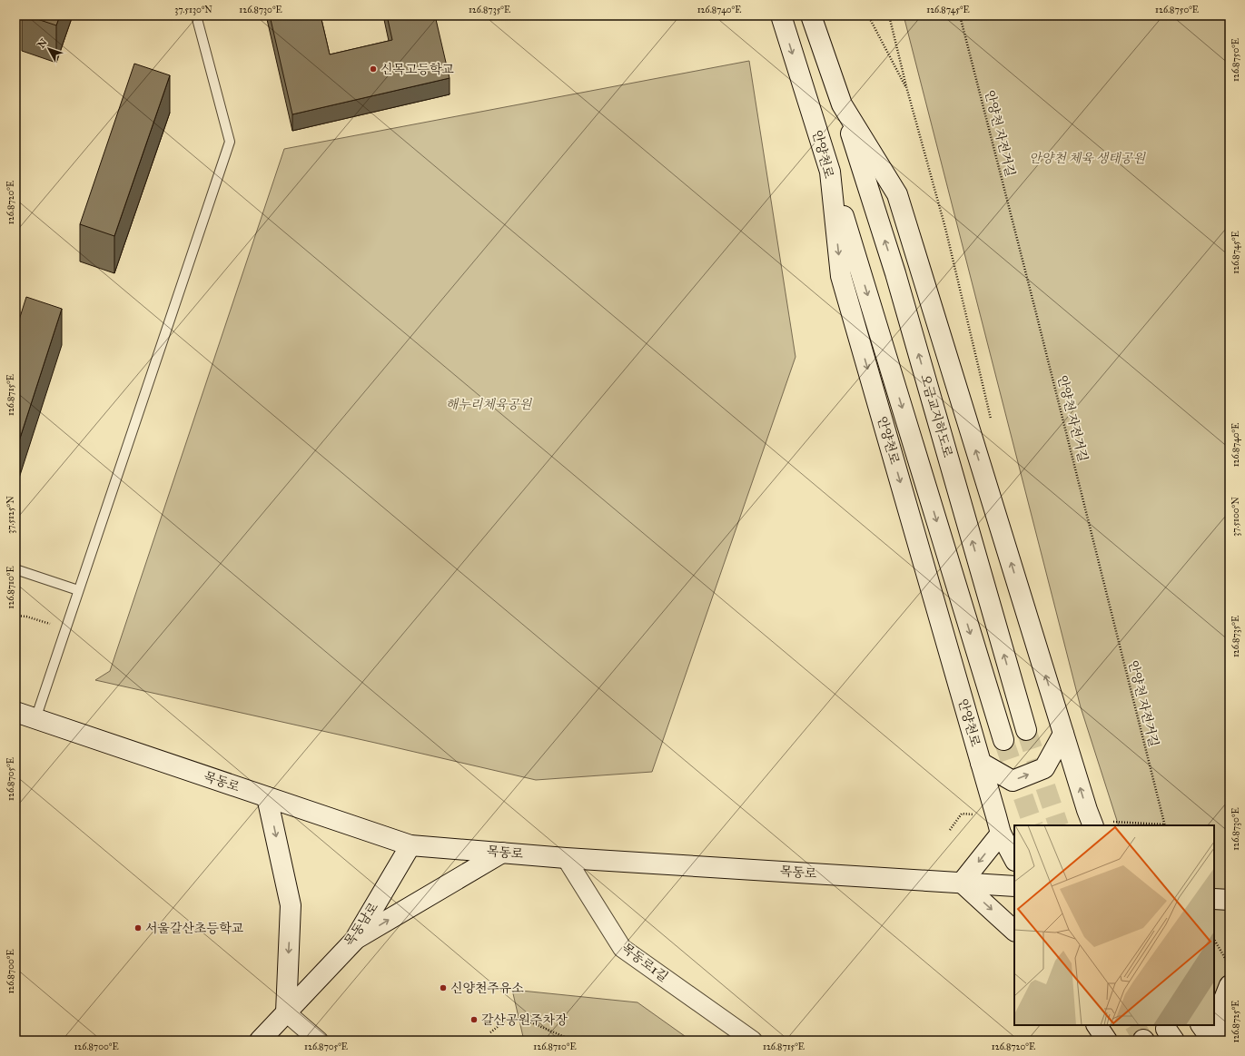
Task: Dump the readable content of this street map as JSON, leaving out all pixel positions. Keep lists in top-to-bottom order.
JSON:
{
  "streets": {
    "main road": [
      "안양천로",
      "오금교지하도로",
      "목동로",
      "목동남로"
    ],
    "street": ["목동로1길"],
    "path": ["안양천 자전거길"]
  },
  "crossings": [
    ["목동로", "목동남로"],
    ["목동로", "목동로1길"]
  ],
  "parks": ["안양천 체육 생태공원", "해누리체육공원"],
  "places": [
    "신목고등학교",
    "서울갈산초등학교",
    "신양천주유소",
    "갈산공원주차장"
  ],
  "north": "top left",
  "coordinates": [
    "37.5130°N",
    "126.8730°E",
    "126.8735°E",
    "126.8740°E",
    "126.8745°E",
    "126.8750°E",
    "126.8720°E",
    "126.8715°E",
    "37.5125°N",
    "37.5100°N",
    "126.8710°E",
    "126.8705°E",
    "126.8700°E",
    "126.8725°E"
  ]
}
